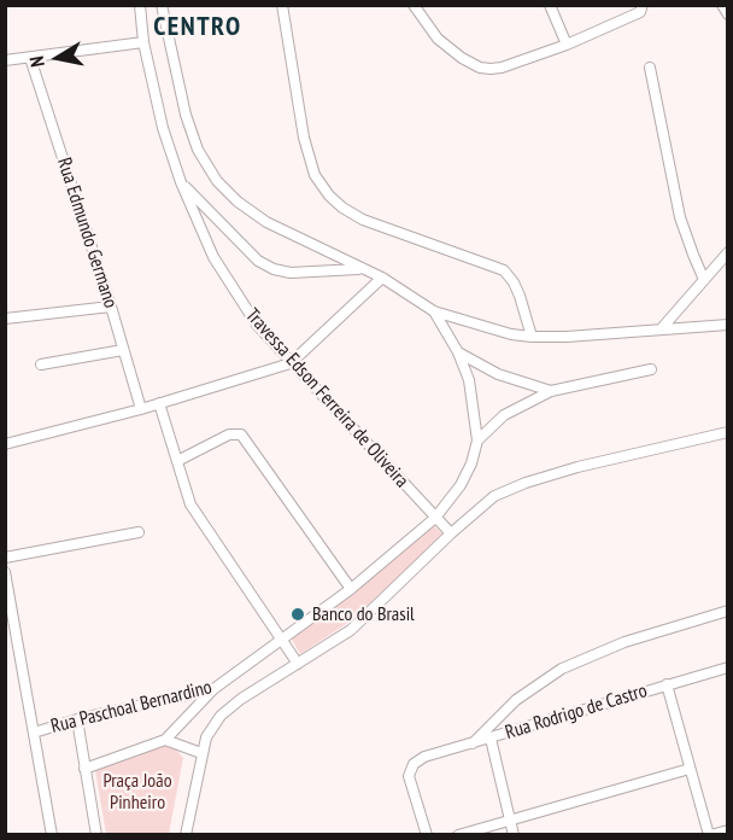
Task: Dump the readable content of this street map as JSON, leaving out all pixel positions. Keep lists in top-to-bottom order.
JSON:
{
  "streets": {
    "street": [
      "Rua Edmundo Germano",
      "Travessa Edson Ferreira de Oliveira",
      "Rua Paschoal Bernardino",
      "Rua Rodrigo de Castro"
    ]
  },
  "crossings": [
    ["Travessa Edson Ferreira de Oliveira", "Rua Paschoal Bernardino"]
  ],
  "districts": ["CENTRO"],
  "parks": ["Praça João Pinheiro"],
  "places": ["Banco do Brasil"],
  "north": "left"
}
